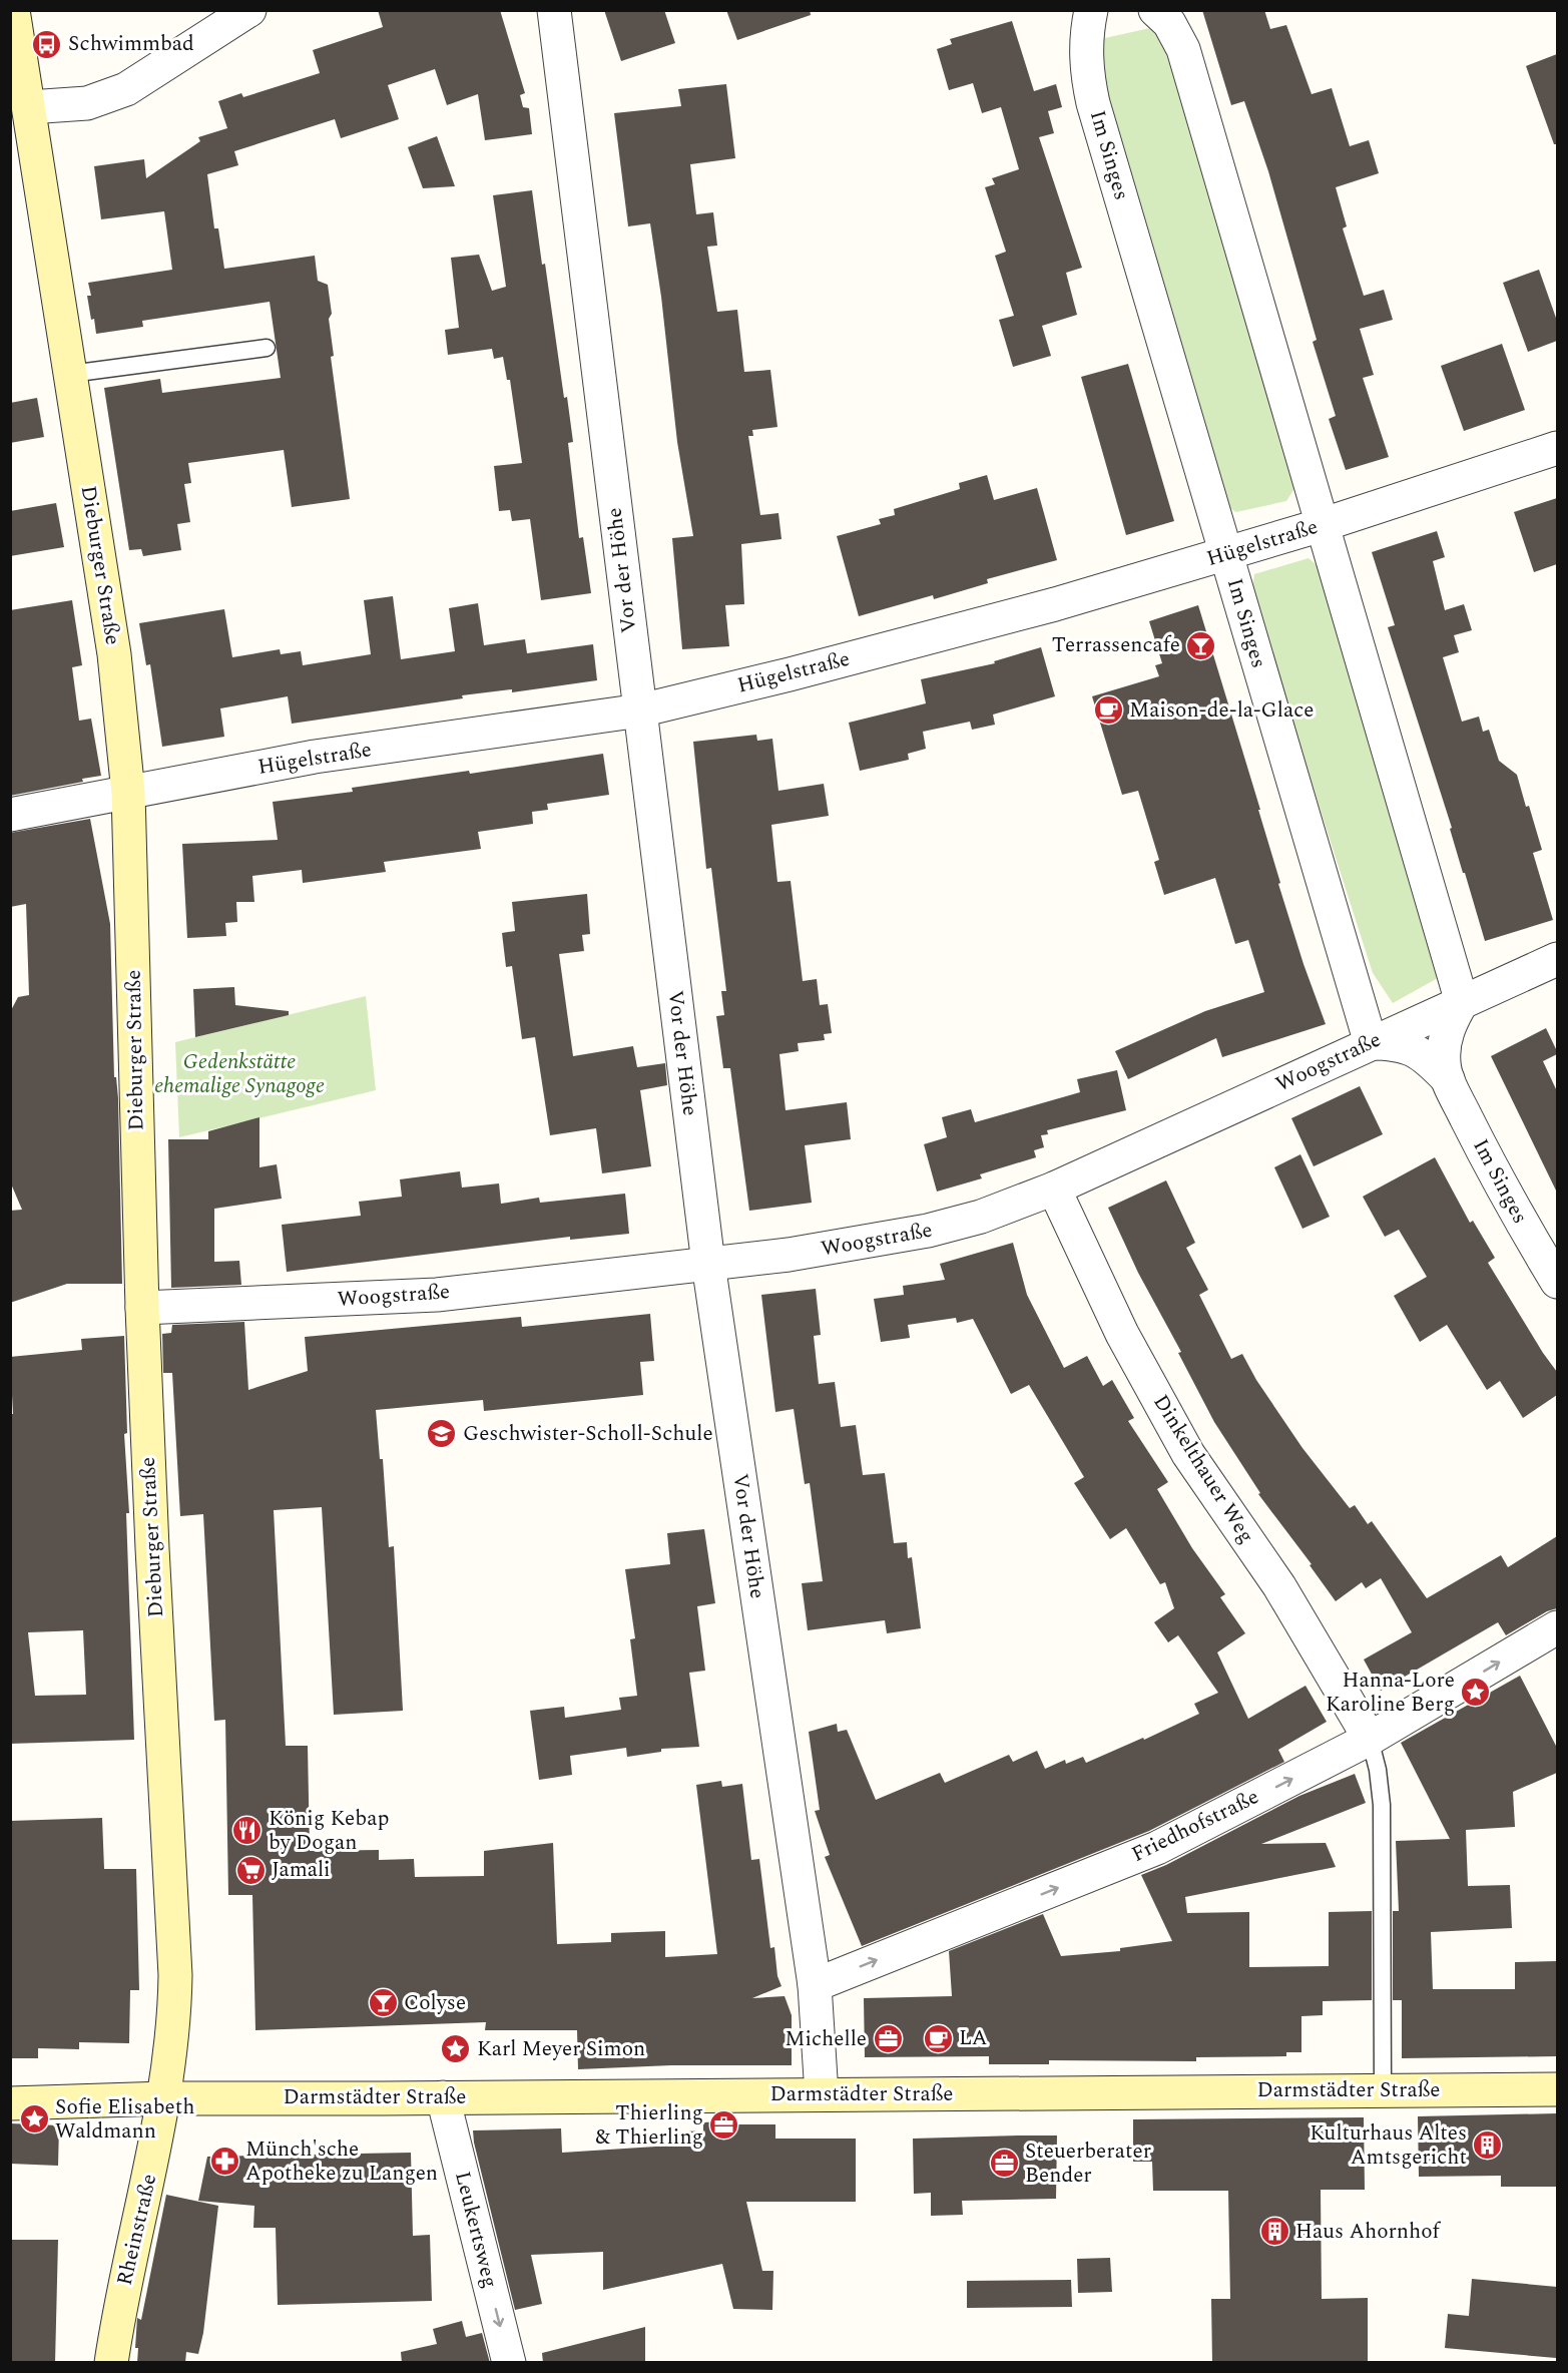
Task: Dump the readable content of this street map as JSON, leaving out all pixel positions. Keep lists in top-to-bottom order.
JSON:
{
  "streets": {
    "street": [
      "Im Singes",
      "Hügelstraße",
      "Dieburger Straße",
      "Vor der Höhe",
      "Woogstraße",
      "Dinkelthauer Weg",
      "Friedhofstraße",
      "Darmstädter Straße",
      "Rheinstraße",
      "Leukertsweg"
    ]
  },
  "crossings": [
    ["Im Singes", "Hügelstraße"],
    ["Im Singes", "Woogstraße"],
    ["Hügelstraße", "Dieburger Straße"],
    ["Hügelstraße", "Vor der Höhe"],
    ["Dieburger Straße", "Woogstraße"],
    ["Dieburger Straße", "Darmstädter Straße"],
    ["Dieburger Straße", "Rheinstraße"],
    ["Vor der Höhe", "Woogstraße"],
    ["Vor der Höhe", "Friedhofstraße"],
    ["Vor der Höhe", "Darmstädter Straße"],
    ["Woogstraße", "Dinkelthauer Weg"],
    ["Dinkelthauer Weg", "Friedhofstraße"],
    ["Darmstädter Straße", "Rheinstraße"],
    ["Darmstädter Straße", "Leukertsweg"]
  ],
  "one_way": ["Friedhofstraße", "Leukertsweg"],
  "parks": ["Gedenkstätte ehemalige Synagoge"],
  "places": {
    "bus stop": ["Schwimmbad"],
    "bar": ["Terrassencafe", "Colyse"],
    "cafe": ["Maison-de-la-Glace", "LA"],
    "school or university": ["Geschwister-Scholl-Schule"],
    "place": ["Hanna-Lore Karoline Berg", "Karl Meyer Simon", "Sofie Elisabeth Waldmann"],
    "restaurant": ["König Kebap by Dogan"],
    "supermarket": ["Jamali"],
    "office": ["Michelle", "Thierling & Thierling", "Steuerberater Bender"],
    "building": ["Kulturhaus Altes Amtsgericht", "Haus Ahornhof"],
    "pharmacy": ["Münch'sche Apotheke zu Langen"]
  }
}
